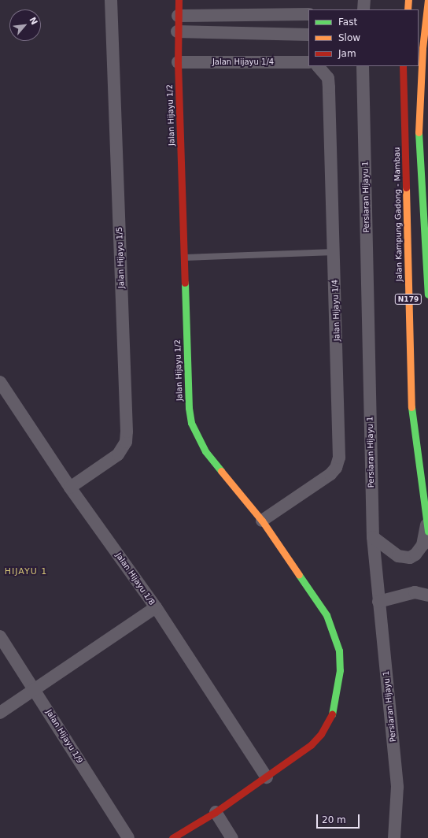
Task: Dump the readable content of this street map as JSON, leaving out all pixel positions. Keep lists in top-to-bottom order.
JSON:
{
  "streets": {
    "street": [
      "Jalan Hijayu 1/4",
      "Jalan Hijayu 1/2",
      "Persiaran Hijayu 1",
      "Jalan Kampung Gadong - Mambau",
      "Jalan Hijayu 1/5",
      "N179",
      "Jalan Hijayu 1/8",
      "Jalan Hijayu 1/9"
    ]
  },
  "crossings": [
    ["Jalan Hijayu 1/4", "Jalan Hijayu 1/2"],
    ["Jalan Hijayu 1/2", "Jalan Hijayu 1/8"],
    ["Jalan Hijayu 1/5", "Jalan Hijayu 1/8"]
  ],
  "districts": ["HIJAYU 1"],
  "legend": ["Fast", "Slow", "Jam"],
  "scale_bar": "20 m",
  "north": "top right"
}
